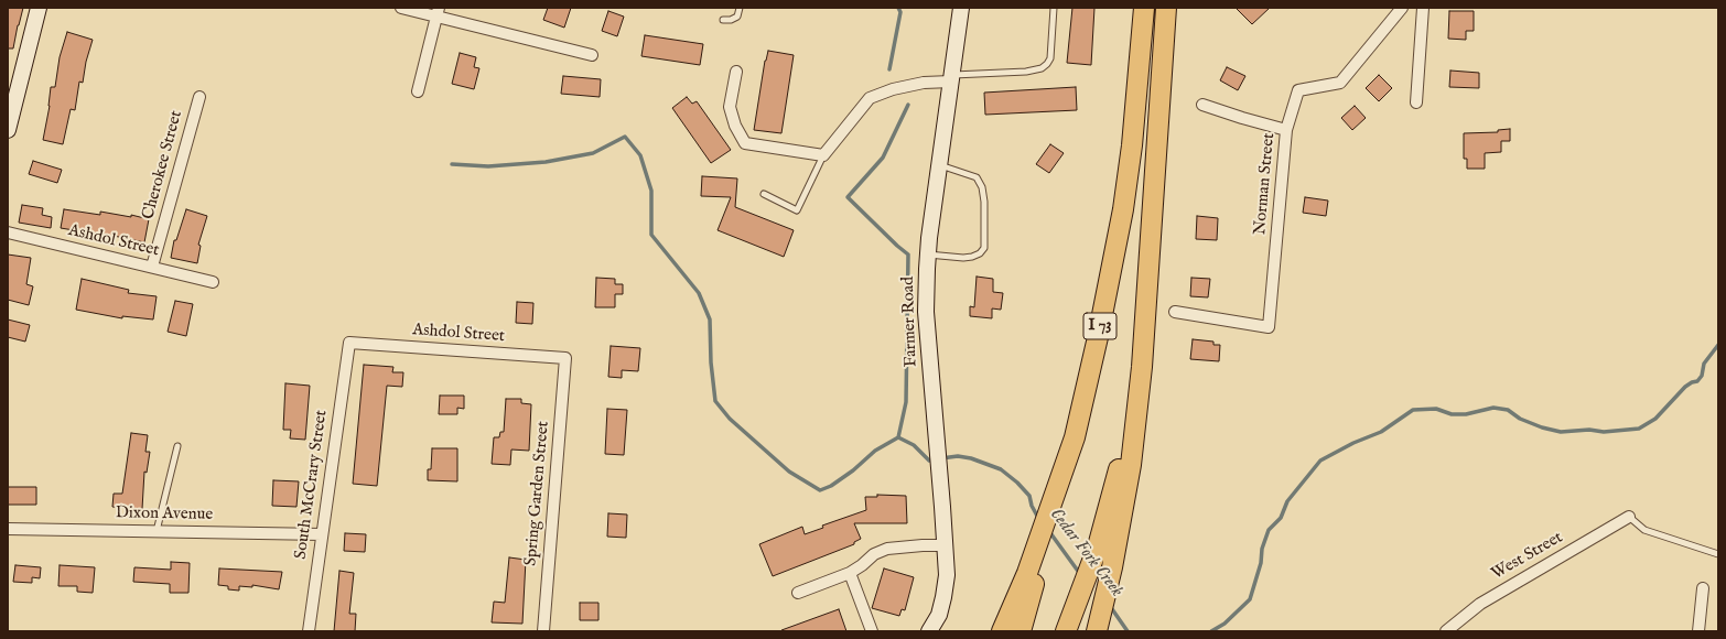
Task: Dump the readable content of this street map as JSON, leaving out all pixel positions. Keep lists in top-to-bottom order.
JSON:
{
  "streets": {
    "highway": ["I 73"],
    "street": [
      "Cherokee Street",
      "Norman Street",
      "Ashdol Street",
      "Farmer Road",
      "South McCrary Street",
      "Spring Garden Street",
      "Dixon Avenue",
      "West Street"
    ]
  },
  "crossings": [
    ["Cherokee Street", "Ashdol Street"],
    ["Ashdol Street", "South McCrary Street"],
    ["Ashdol Street", "Spring Garden Street"],
    ["South McCrary Street", "Dixon Avenue"]
  ],
  "water": ["Cedar Fork Creek"]
}
